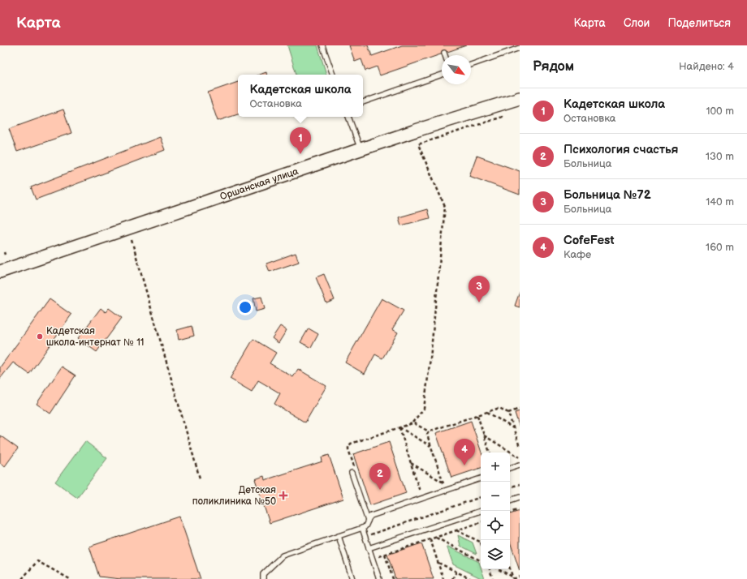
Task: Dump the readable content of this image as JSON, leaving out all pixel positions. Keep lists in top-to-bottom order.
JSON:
{
  "streets": {
    "street": ["Оршанская улица"]
  },
  "places": {
    "other": ["Кадетская школа-интернат № 11"],
    "health": ["Детская поликлиника №50"]
  },
  "north": "bottom right",
  "page": {
    "header": "Карта",
    "nav": ["Карта", "Слои", "Поделиться"],
    "heading": ["Рядом", "Найдено: 4"],
    "popup": ["Кадетская школа", "Остановка"],
    "list": [
      {
        "mark": "1",
        "name": "Кадетская школа",
        "note": "Остановка",
        "value": "100 m"
      },
      {
        "mark": "2",
        "name": "Психология счастья",
        "note": "Больница",
        "value": "130 m"
      },
      {
        "mark": "3",
        "name": "Больница №72",
        "note": "Больница",
        "value": "140 m"
      },
      {
        "mark": "4",
        "name": "CofeFest",
        "note": "Кафе",
        "value": "160 m"
      }
    ],
    "pins": [
      "1",
      "3",
      "4",
      "2"
    ],
    "map_buttons": ["+", "−"]
  }
}
